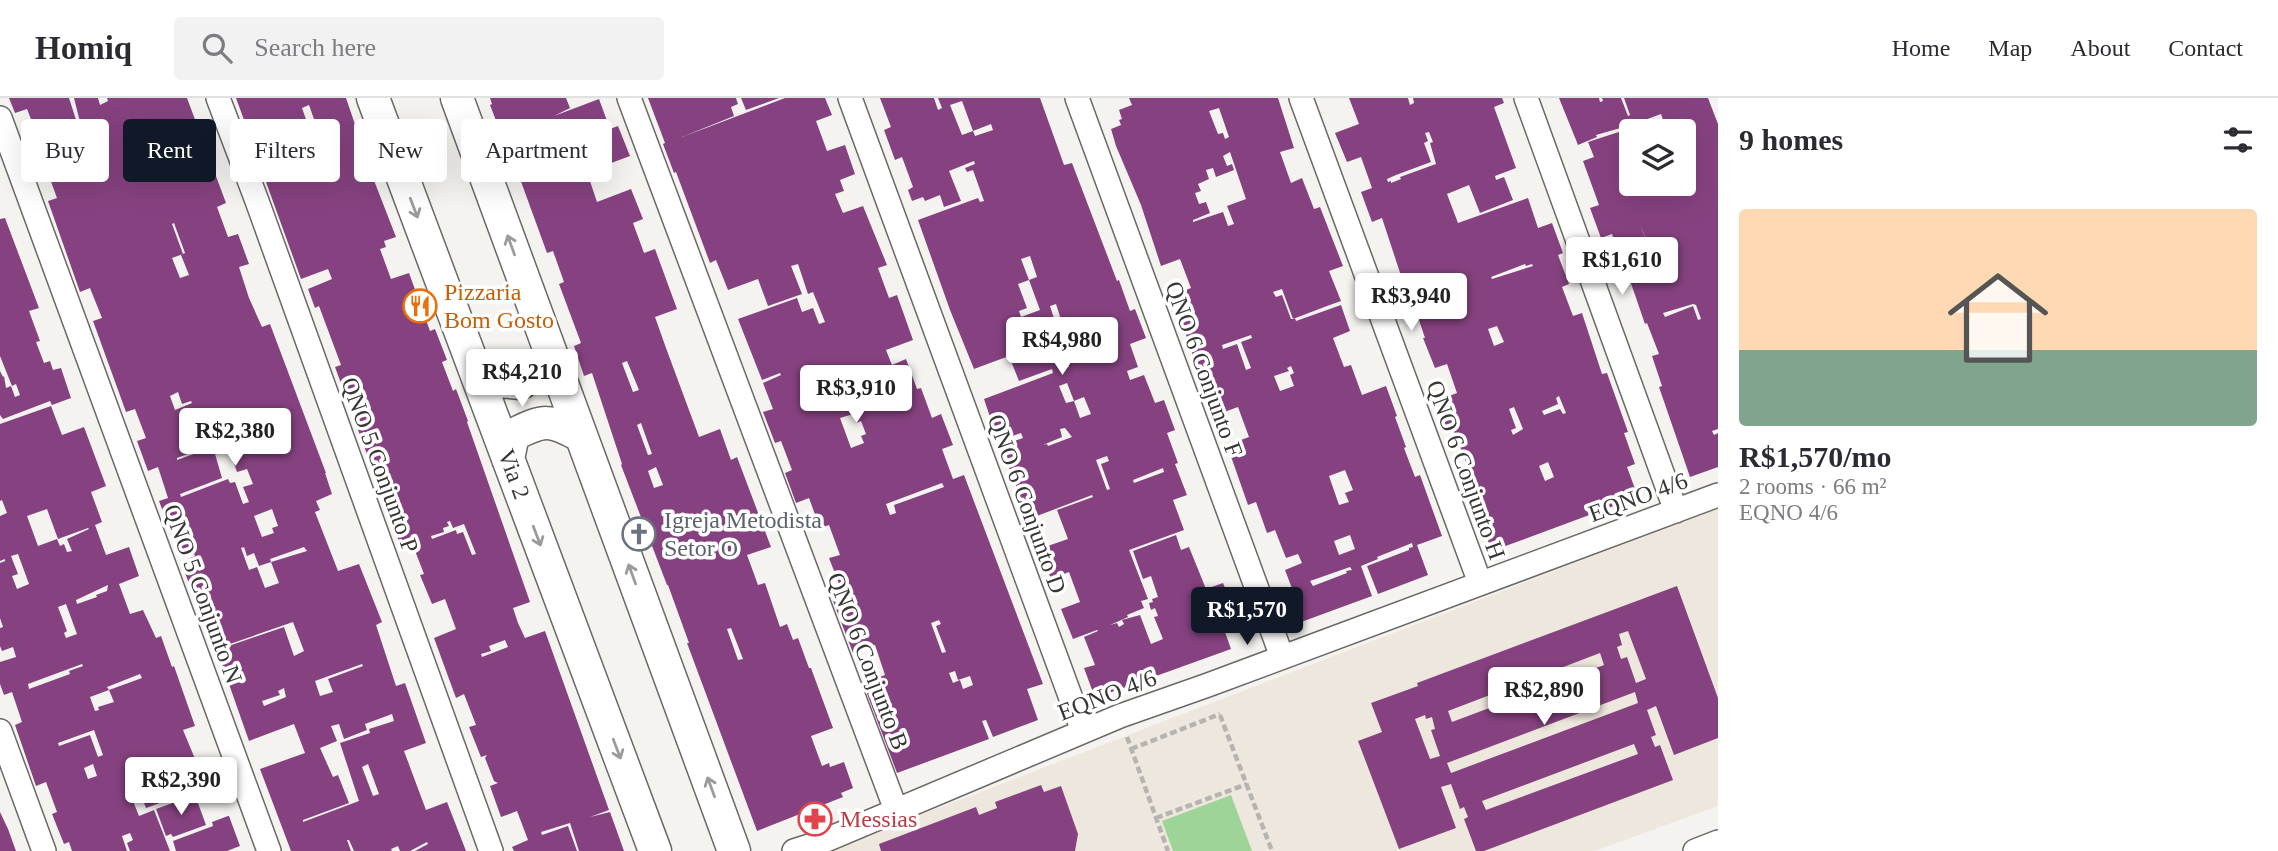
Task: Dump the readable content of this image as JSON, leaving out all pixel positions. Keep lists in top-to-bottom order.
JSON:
{
  "streets": {
    "main road": ["Via 2"],
    "street": [
      "QNO 6 Conjunto F",
      "QNO 5 Conjunto P",
      "QNO 6 Conjunto H",
      "EQNO 4/6",
      "QNO 6 Conjunto D",
      "QNO 5 Conjunto N",
      "QNO 6 Conjunto B"
    ]
  },
  "crossings": [
    ["QNO 6 Conjunto F", "EQNO 4/6"],
    ["QNO 6 Conjunto H", "EQNO 4/6"],
    ["EQNO 4/6", "QNO 6 Conjunto D"],
    ["EQNO 4/6", "QNO 6 Conjunto B"]
  ],
  "places": {
    "restaurant": ["Pizzaria Bom Gosto"],
    "church": ["Igreja Metodista Setor O"],
    "pharmacy": ["Messias"]
  },
  "page": {
    "header": "Homiq",
    "search": "Search here",
    "nav": [
      "Home",
      "Map",
      "About",
      "Contact"
    ],
    "heading": "9 homes",
    "chip": [
      "Buy",
      "Rent",
      "Filters",
      "New",
      "Apartment"
    ],
    "list": [
      {
        "name": "R$1,570/mo",
        "note": "2 rooms · 66 m² · EQNO 4/6"
      }
    ],
    "price": [
      "R$1,610",
      "R$3,940",
      "R$4,980",
      "R$4,210",
      "R$3,910",
      "R$2,380",
      "R$1,570",
      "R$2,890",
      "R$2,390"
    ]
  }
}
